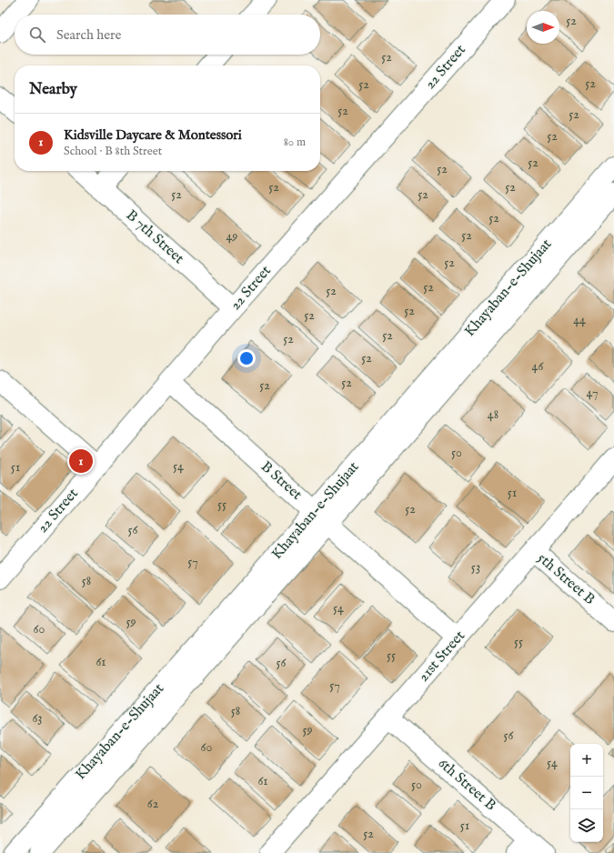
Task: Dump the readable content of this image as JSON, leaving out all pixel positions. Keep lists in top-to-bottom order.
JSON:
{
  "streets": {
    "street": [
      "22 Street",
      "B 7th Street",
      "Khayaban-e-Shujaat",
      "B Street",
      "5th Street B",
      "21st Street",
      "6th Street B"
    ]
  },
  "crossings": [
    ["22 Street", "B 7th Street"],
    ["22 Street", "B Street"],
    ["Khayaban-e-Shujaat", "B Street"],
    ["B Street", "21st Street"],
    ["5th Street B", "21st Street"],
    ["21st Street", "6th Street B"]
  ],
  "house_numbers": [
    "52",
    "52",
    "52",
    "52",
    "52",
    "52",
    "52",
    "52",
    "52",
    "52",
    "52",
    "52",
    "52",
    "52",
    "52",
    "49",
    "52",
    "52",
    "52",
    "52",
    "52",
    "44",
    "52",
    "52",
    "52",
    "46",
    "52",
    "52",
    "47",
    "48",
    "50",
    "54",
    "51",
    "51",
    "55",
    "52",
    "56",
    "57",
    "53",
    "58",
    "54",
    "59",
    "60",
    "55",
    "55",
    "61",
    "56",
    "57",
    "58",
    "63",
    "59",
    "56",
    "60",
    "54",
    "61",
    "50",
    "62",
    "51",
    "52"
  ],
  "north": "right",
  "page": {
    "search": "Search here",
    "heading": "Nearby",
    "list": [
      {
        "mark": "1",
        "name": "Kidsville Daycare & Montessori",
        "note": "School · B 8th Street",
        "value": "80 m"
      }
    ],
    "pins": "1",
    "map_buttons": ["+", "−"]
  }
}
